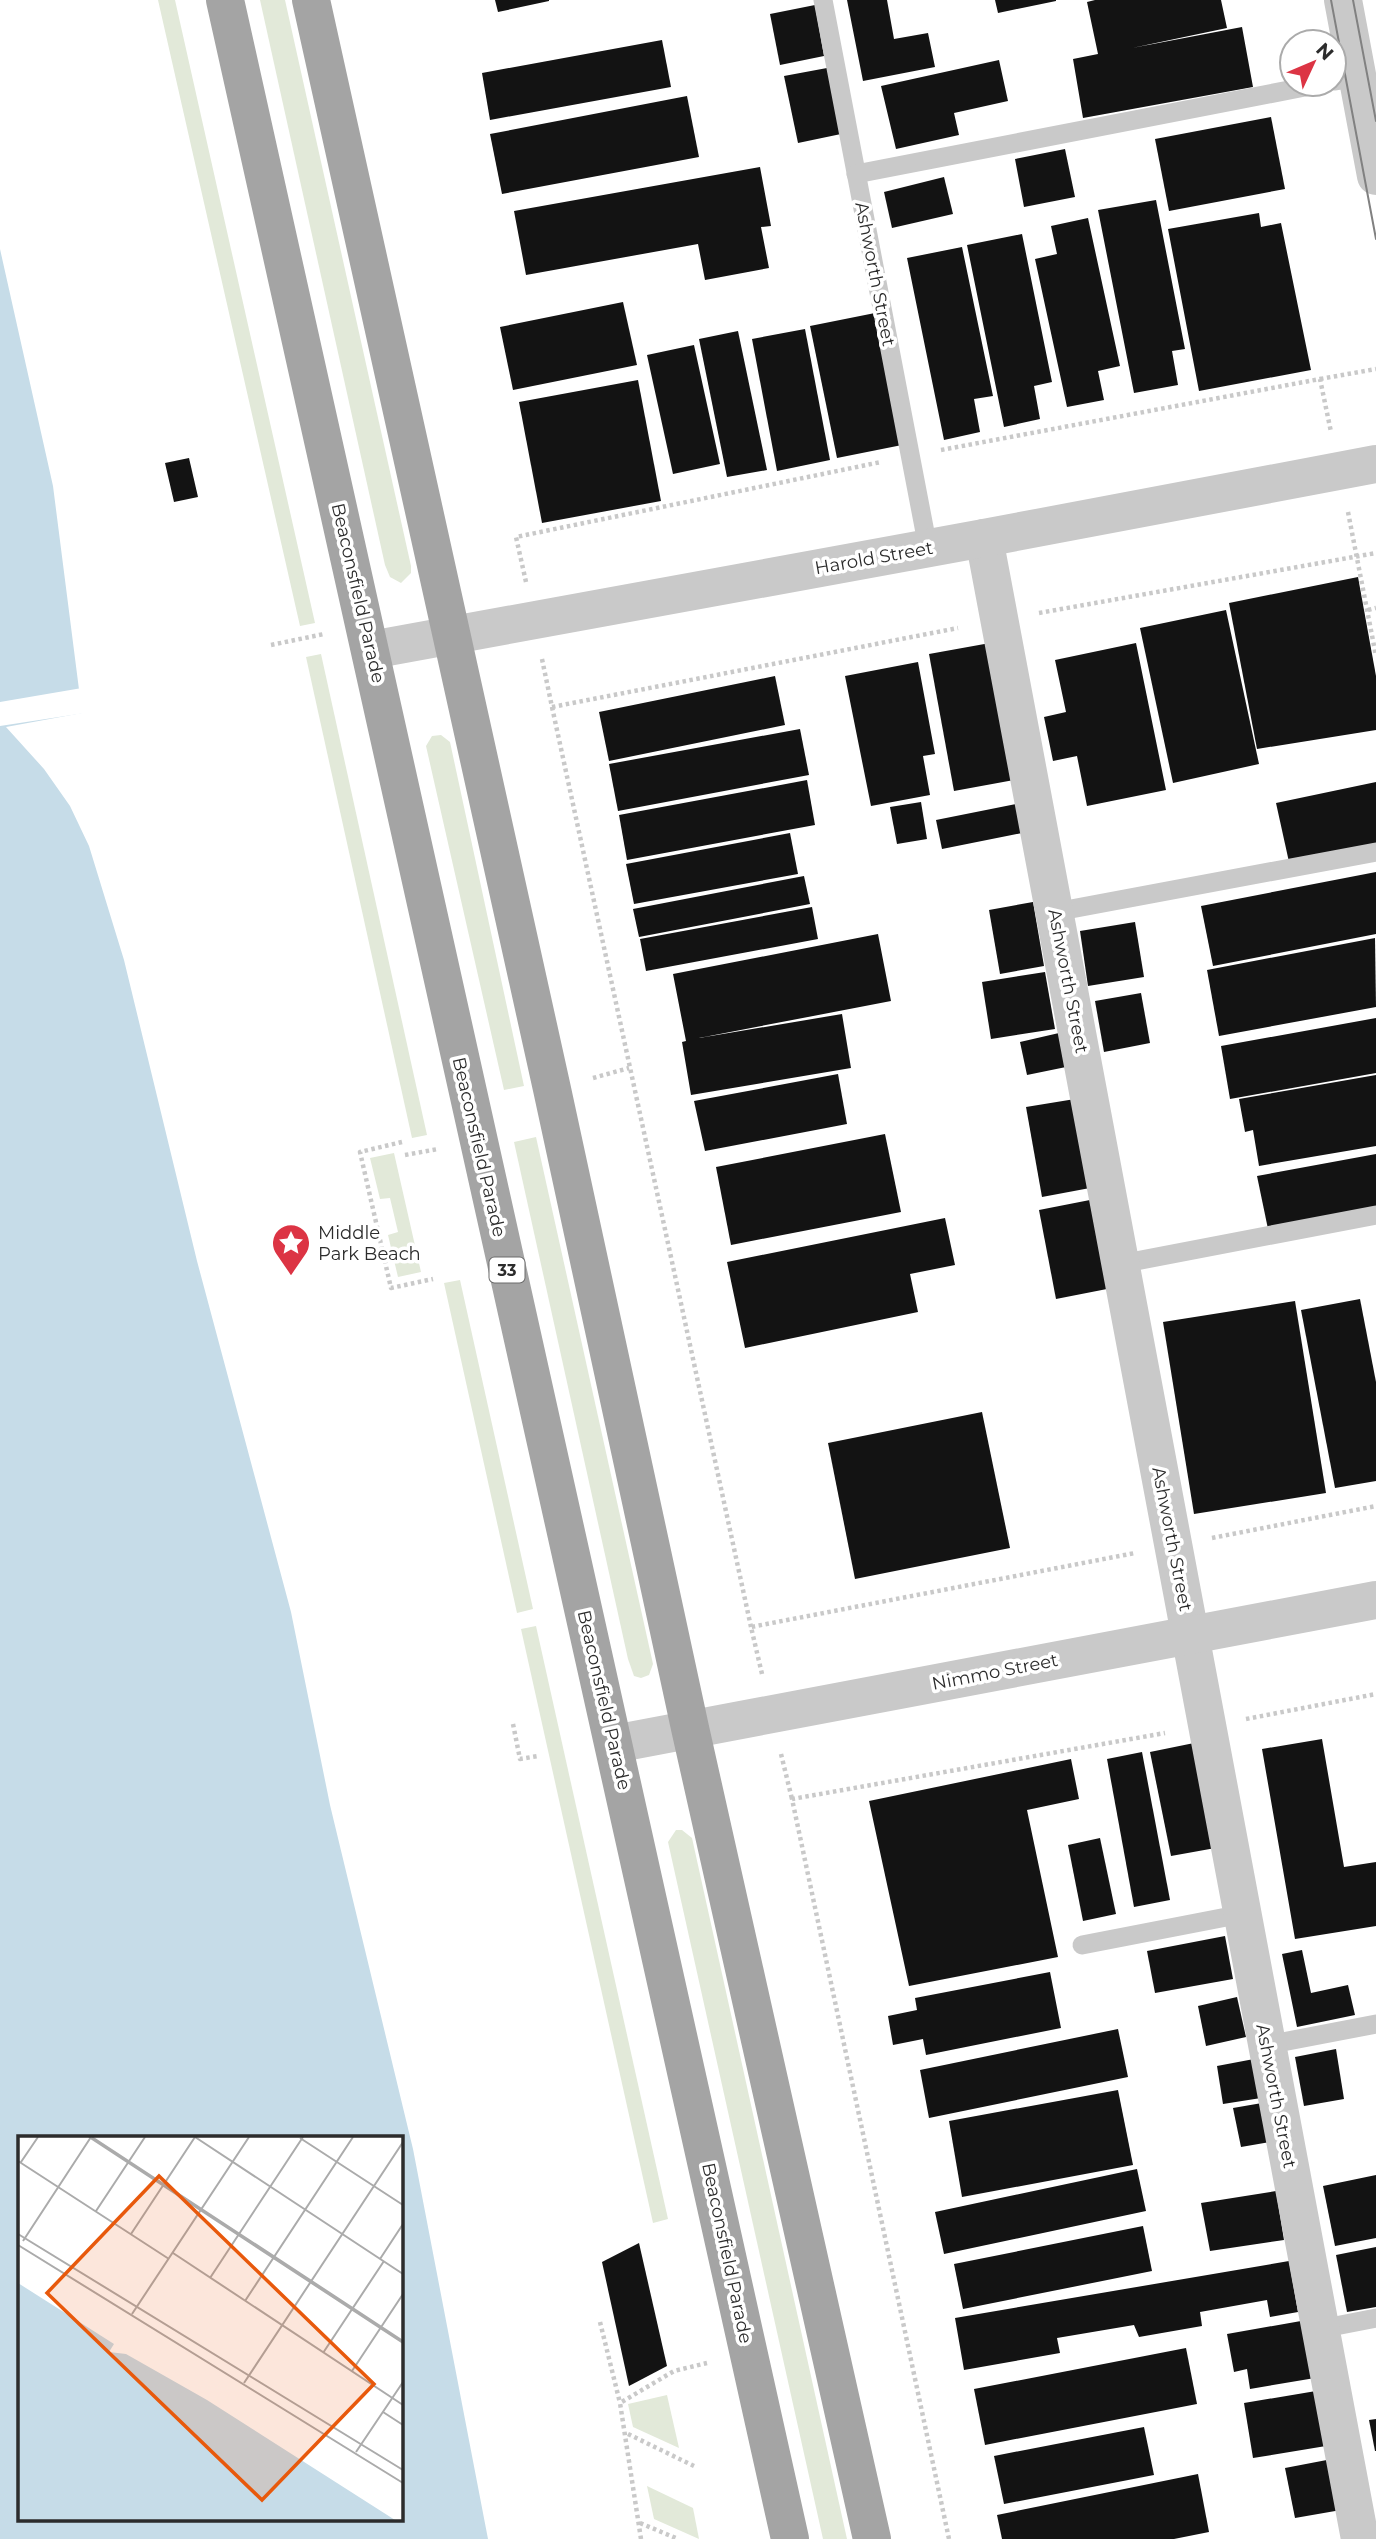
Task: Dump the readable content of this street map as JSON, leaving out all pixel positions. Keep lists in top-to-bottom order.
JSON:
{
  "streets": {
    "main road": ["Beaconsfield Parade", "33"],
    "street": ["Ashworth Street", "Harold Street", "Nimmo Street"]
  },
  "crossings": [
    ["Ashworth Street", "Harold Street"],
    ["Ashworth Street", "Nimmo Street"],
    ["Harold Street", "Beaconsfield Parade"],
    ["Beaconsfield Parade", "Nimmo Street"]
  ],
  "places": {
    "place": ["Middle Park Beach"]
  },
  "north": "top right"
}
